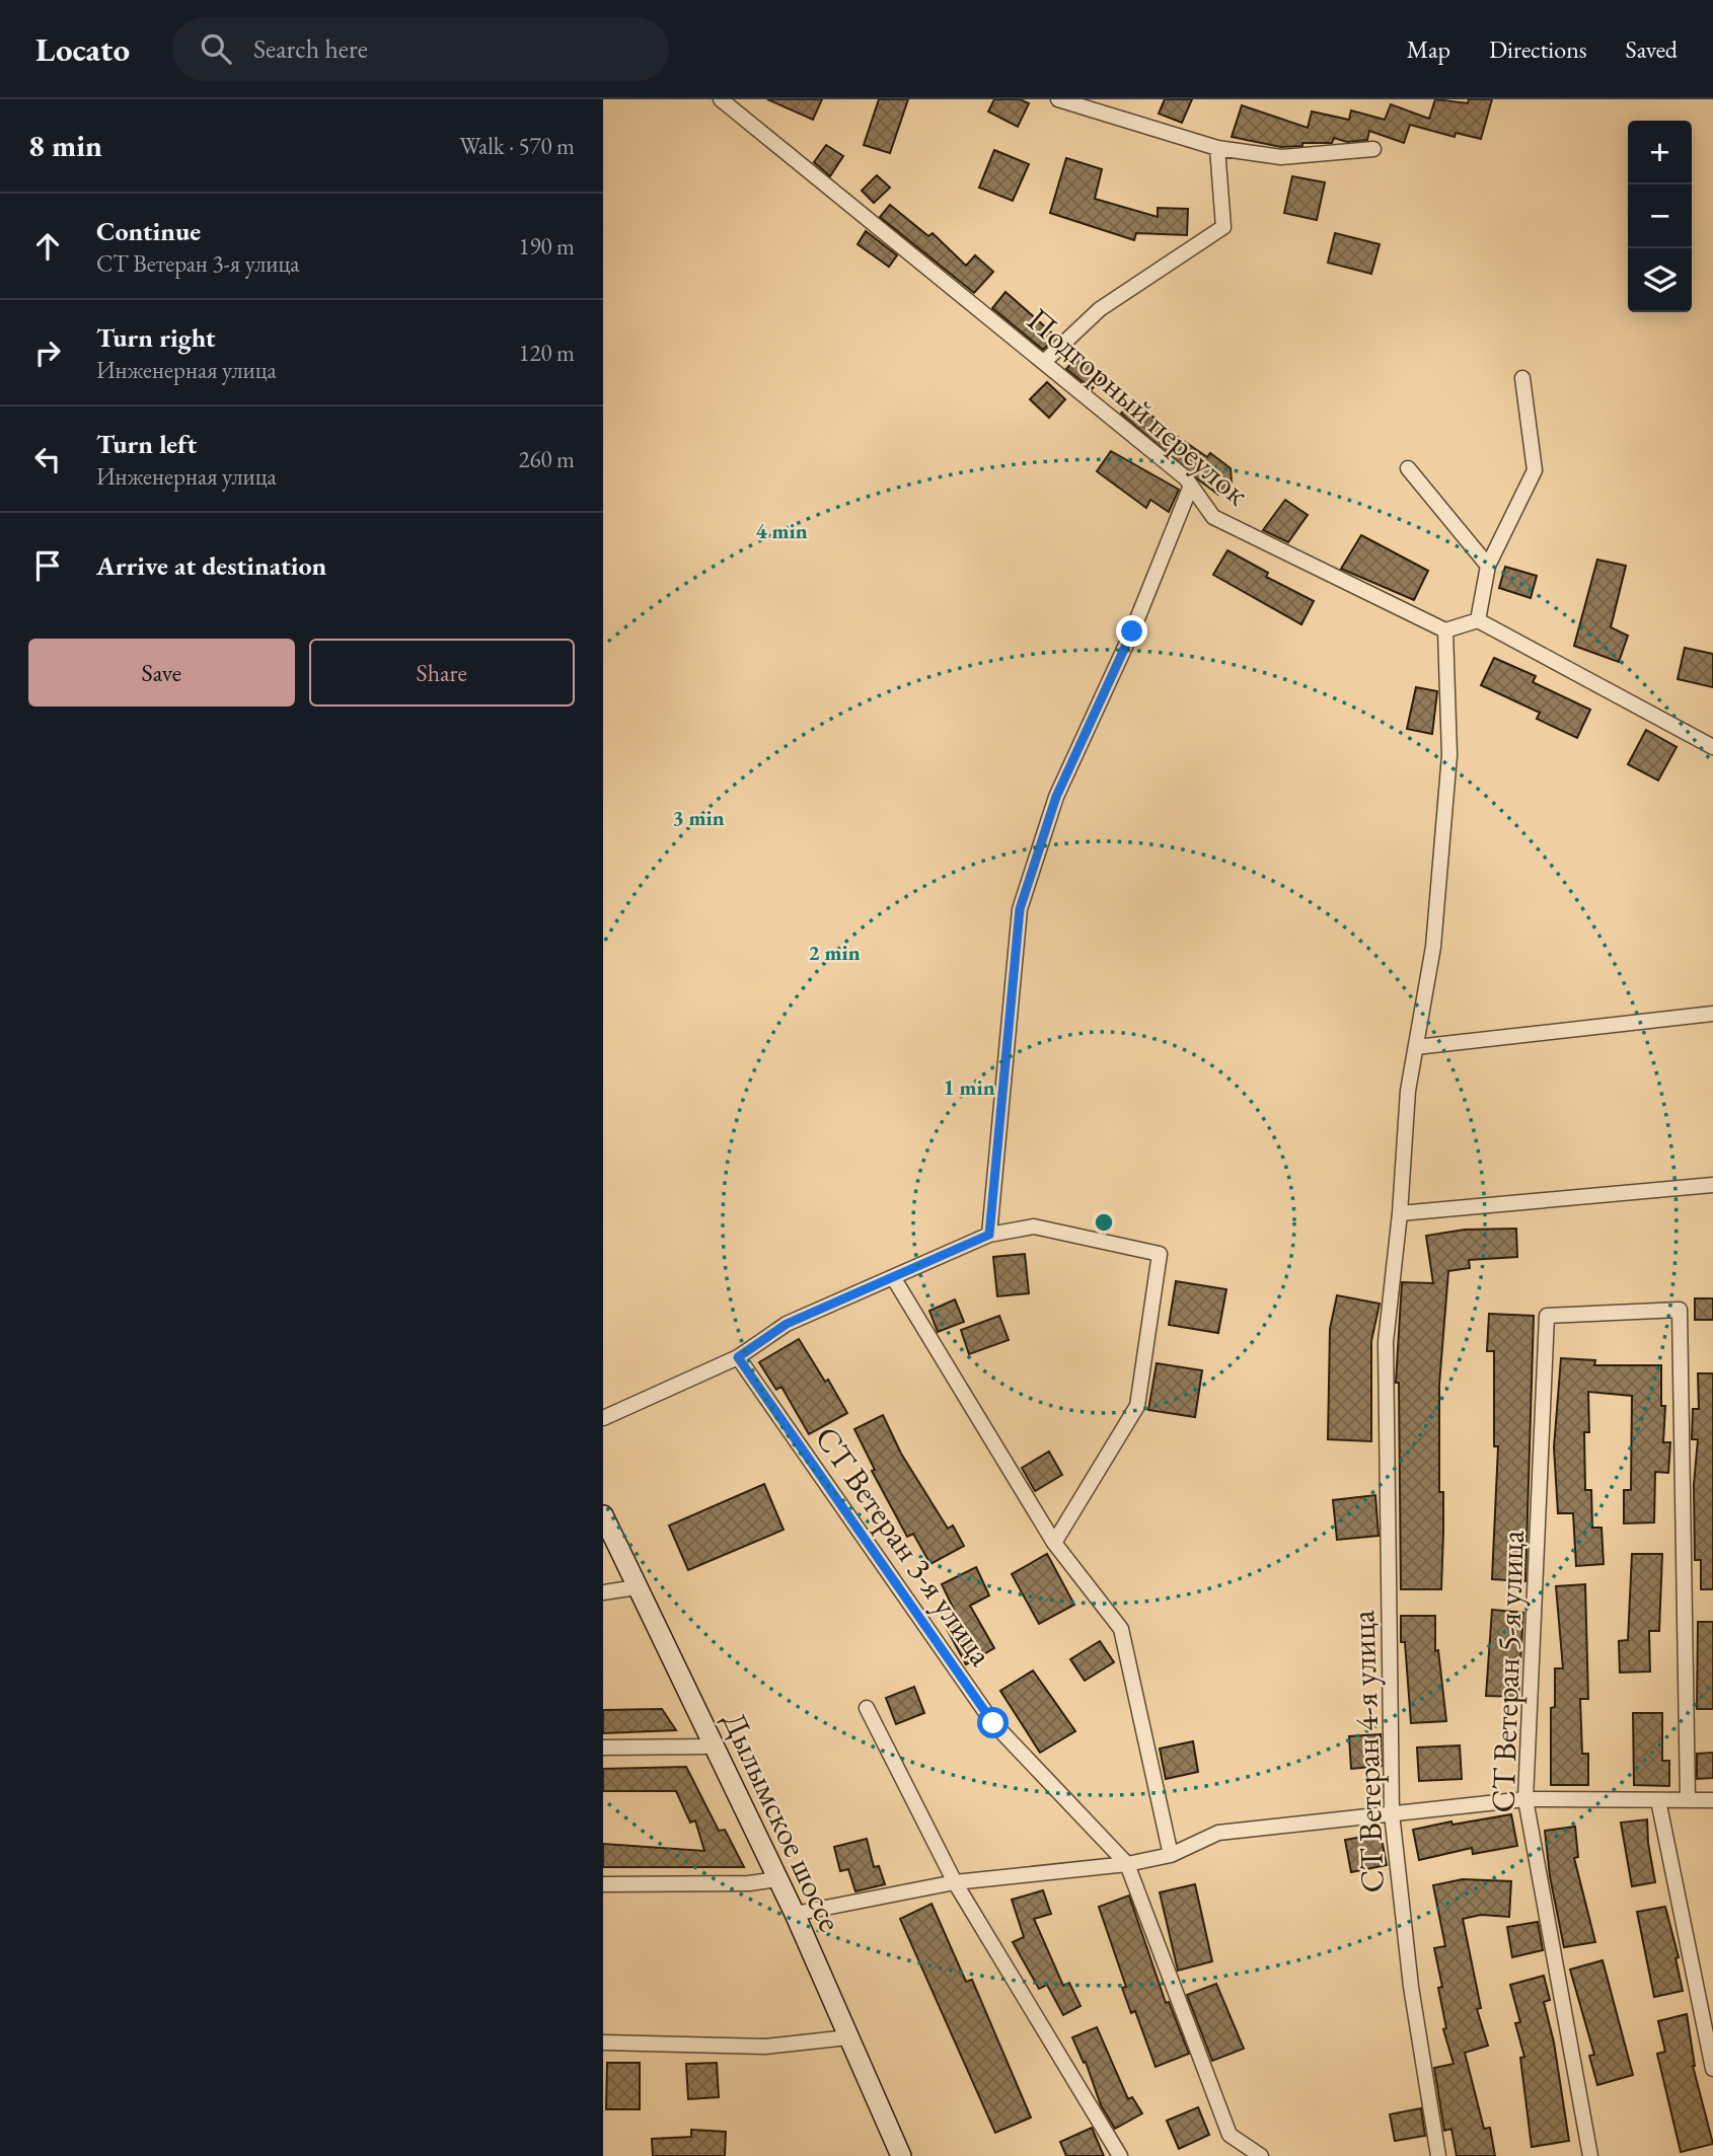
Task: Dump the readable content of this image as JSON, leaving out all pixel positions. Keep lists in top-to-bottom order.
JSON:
{
  "streets": {
    "main road": ["Дылымское шоссе"],
    "street": [
      "Подгорный переулок",
      "СТ Ветеран 3-я улица",
      "СТ Ветеран 5-я улица",
      "СТ Ветеран 4-я улица"
    ]
  },
  "crossings": [
    ["Подгорный переулок", "СТ Ветеран 4-я улица"]
  ],
  "page": {
    "header": "Locato",
    "search": "Search here",
    "nav": ["Map", "Directions", "Saved"],
    "heading": ["8 min", "Walk · 570 m"],
    "map_buttons": ["+", "−"],
    "list": [
      ["Continue", "СТ Ветеран 3-я улица", "190 m"],
      ["Turn right", "Инженерная улица", "120 m"],
      ["Turn left", "Инженерная улица", "260 m"],
      "Arrive at destination"
    ],
    "buttons": ["Save", "Share"]
  },
  "rings": [
    "4 min",
    "3 min",
    "2 min",
    "1 min"
  ]
}
